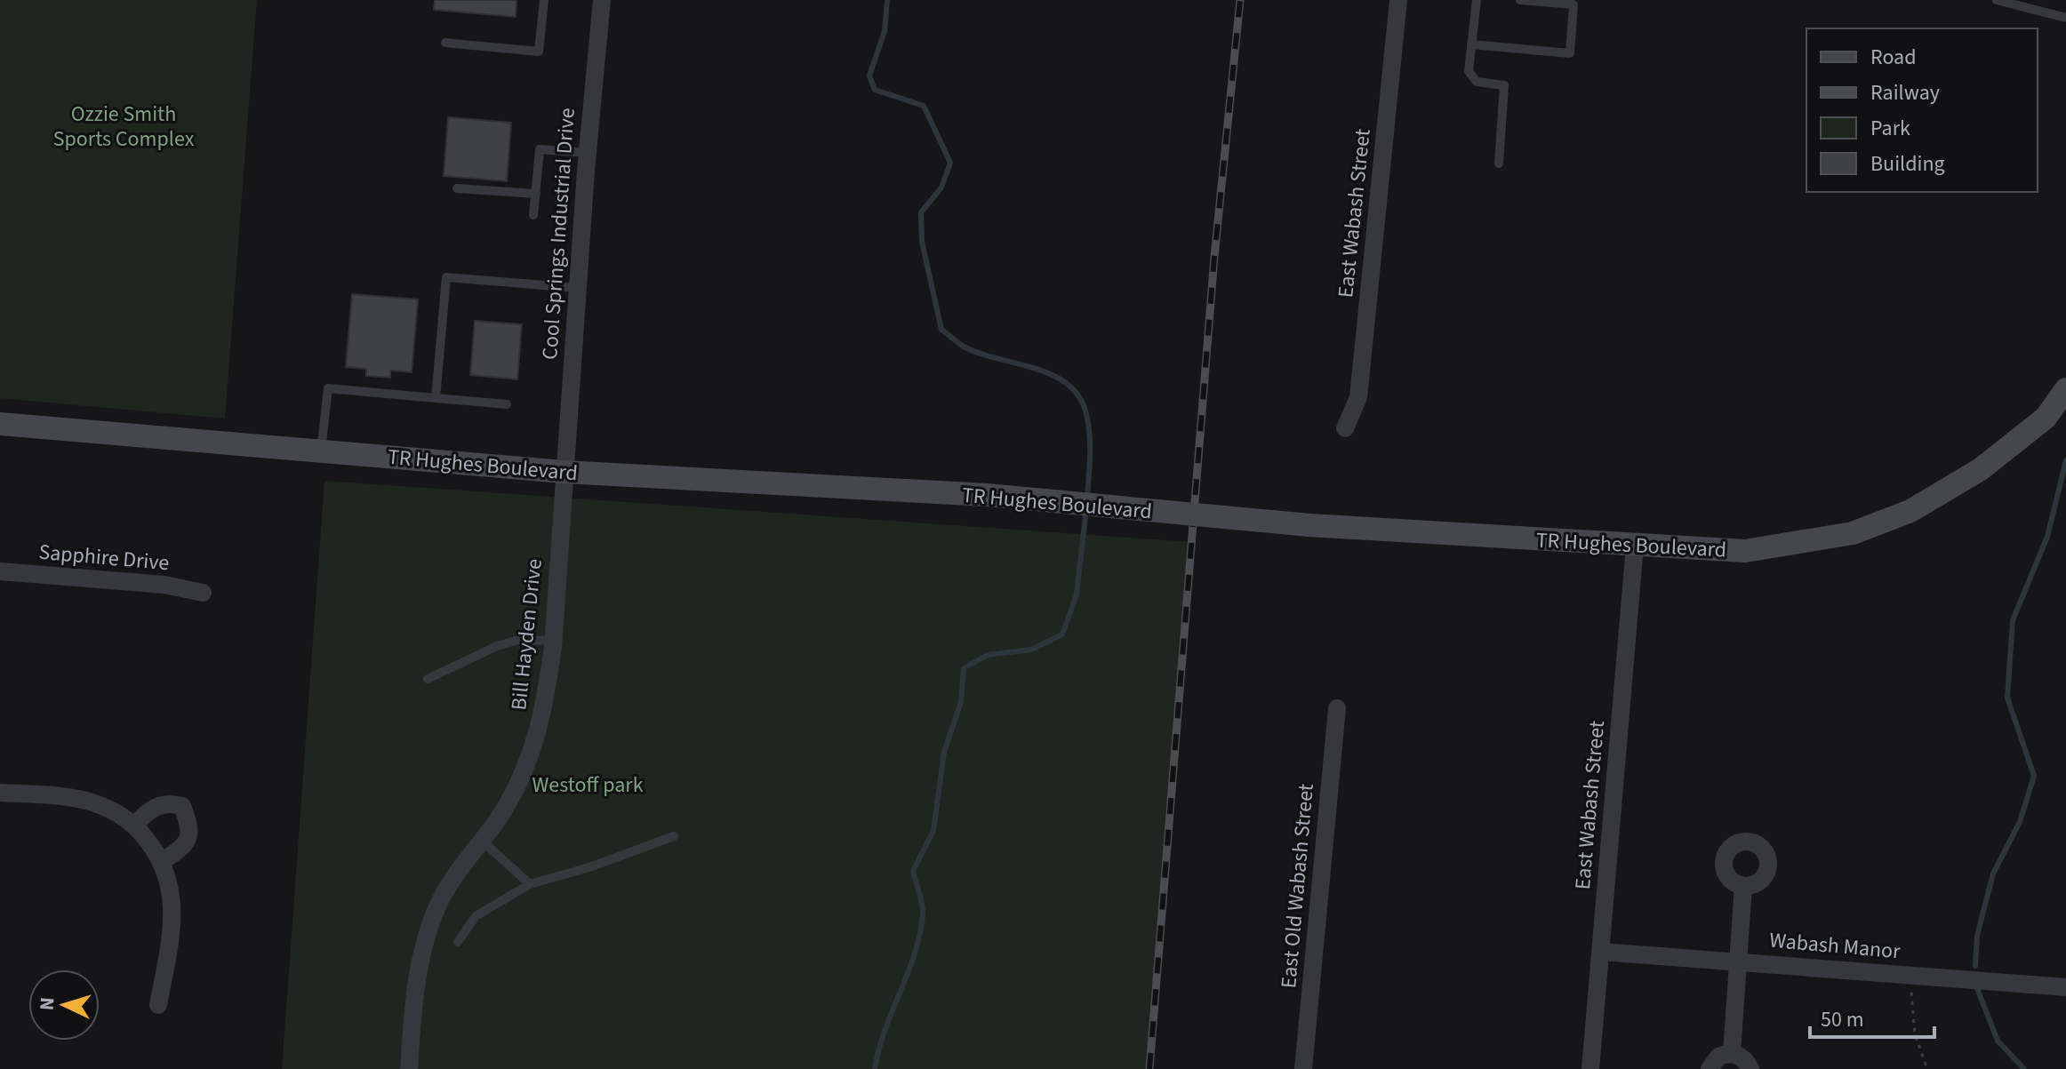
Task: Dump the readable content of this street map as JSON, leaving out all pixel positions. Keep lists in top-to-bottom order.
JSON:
{
  "streets": {
    "main road": ["TR Hughes Boulevard"],
    "street": [
      "East Wabash Street",
      "Cool Springs Industrial Drive",
      "Sapphire Drive",
      "Bill Hayden Drive",
      "East Old Wabash Street",
      "Wabash Manor"
    ]
  },
  "crossings": [
    ["East Wabash Street", "TR Hughes Boulevard"],
    ["East Wabash Street", "Wabash Manor"],
    ["Cool Springs Industrial Drive", "TR Hughes Boulevard"],
    ["Cool Springs Industrial Drive", "Bill Hayden Drive"],
    ["TR Hughes Boulevard", "Bill Hayden Drive"]
  ],
  "parks": ["Ozzie Smith Sports Complex", "Westoff park"],
  "legend": [
    "Road",
    "Railway",
    "Park",
    "Building"
  ],
  "scale_bar": "50 m",
  "north": "left"
}
